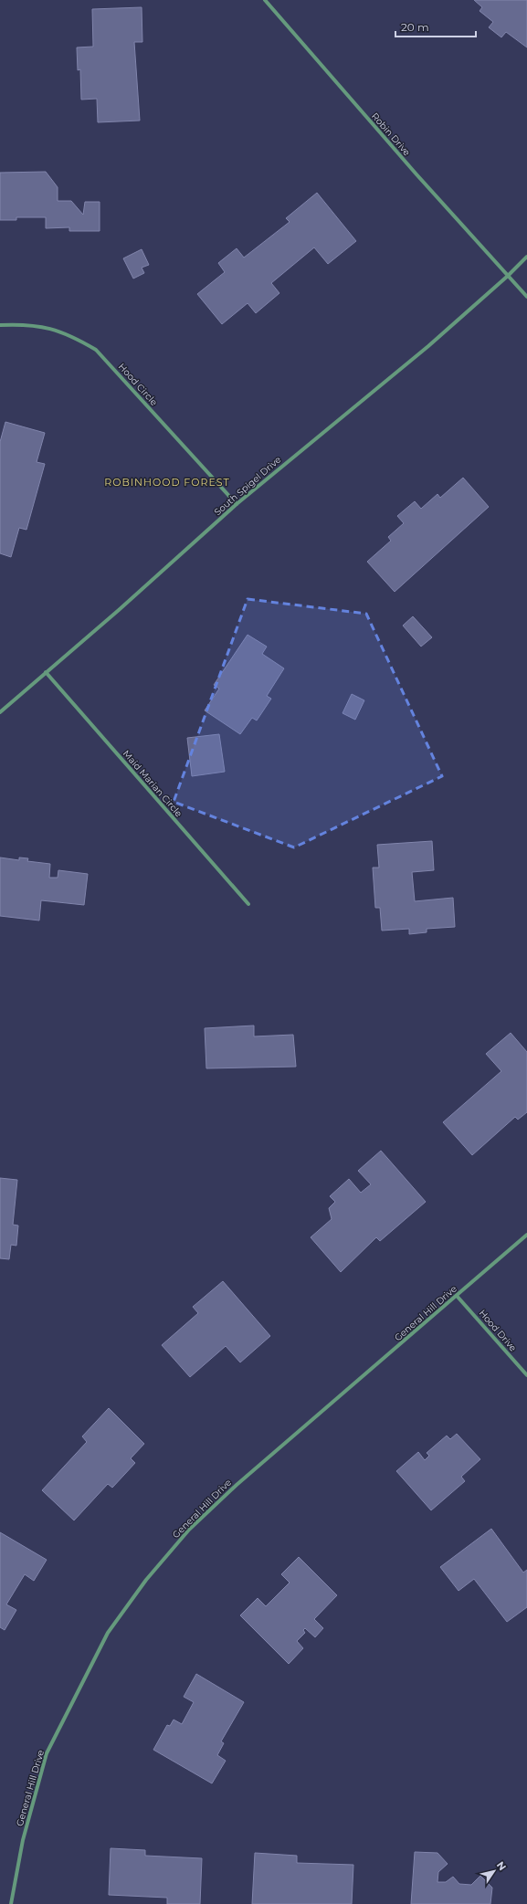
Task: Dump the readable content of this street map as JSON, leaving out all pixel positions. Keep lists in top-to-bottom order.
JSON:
{
  "streets": {
    "street": [
      "Robin Drive",
      "Hood Circle",
      "South Spigel Drive",
      "Maid Marian Circle",
      "General Hill Drive",
      "Hood Drive"
    ]
  },
  "crossings": [
    ["Robin Drive", "South Spigel Drive"],
    ["Hood Circle", "South Spigel Drive"],
    ["South Spigel Drive", "Maid Marian Circle"],
    ["General Hill Drive", "Hood Drive"]
  ],
  "districts": ["ROBINHOOD FOREST"],
  "scale_bar": "20 m",
  "north": "top right"
}
